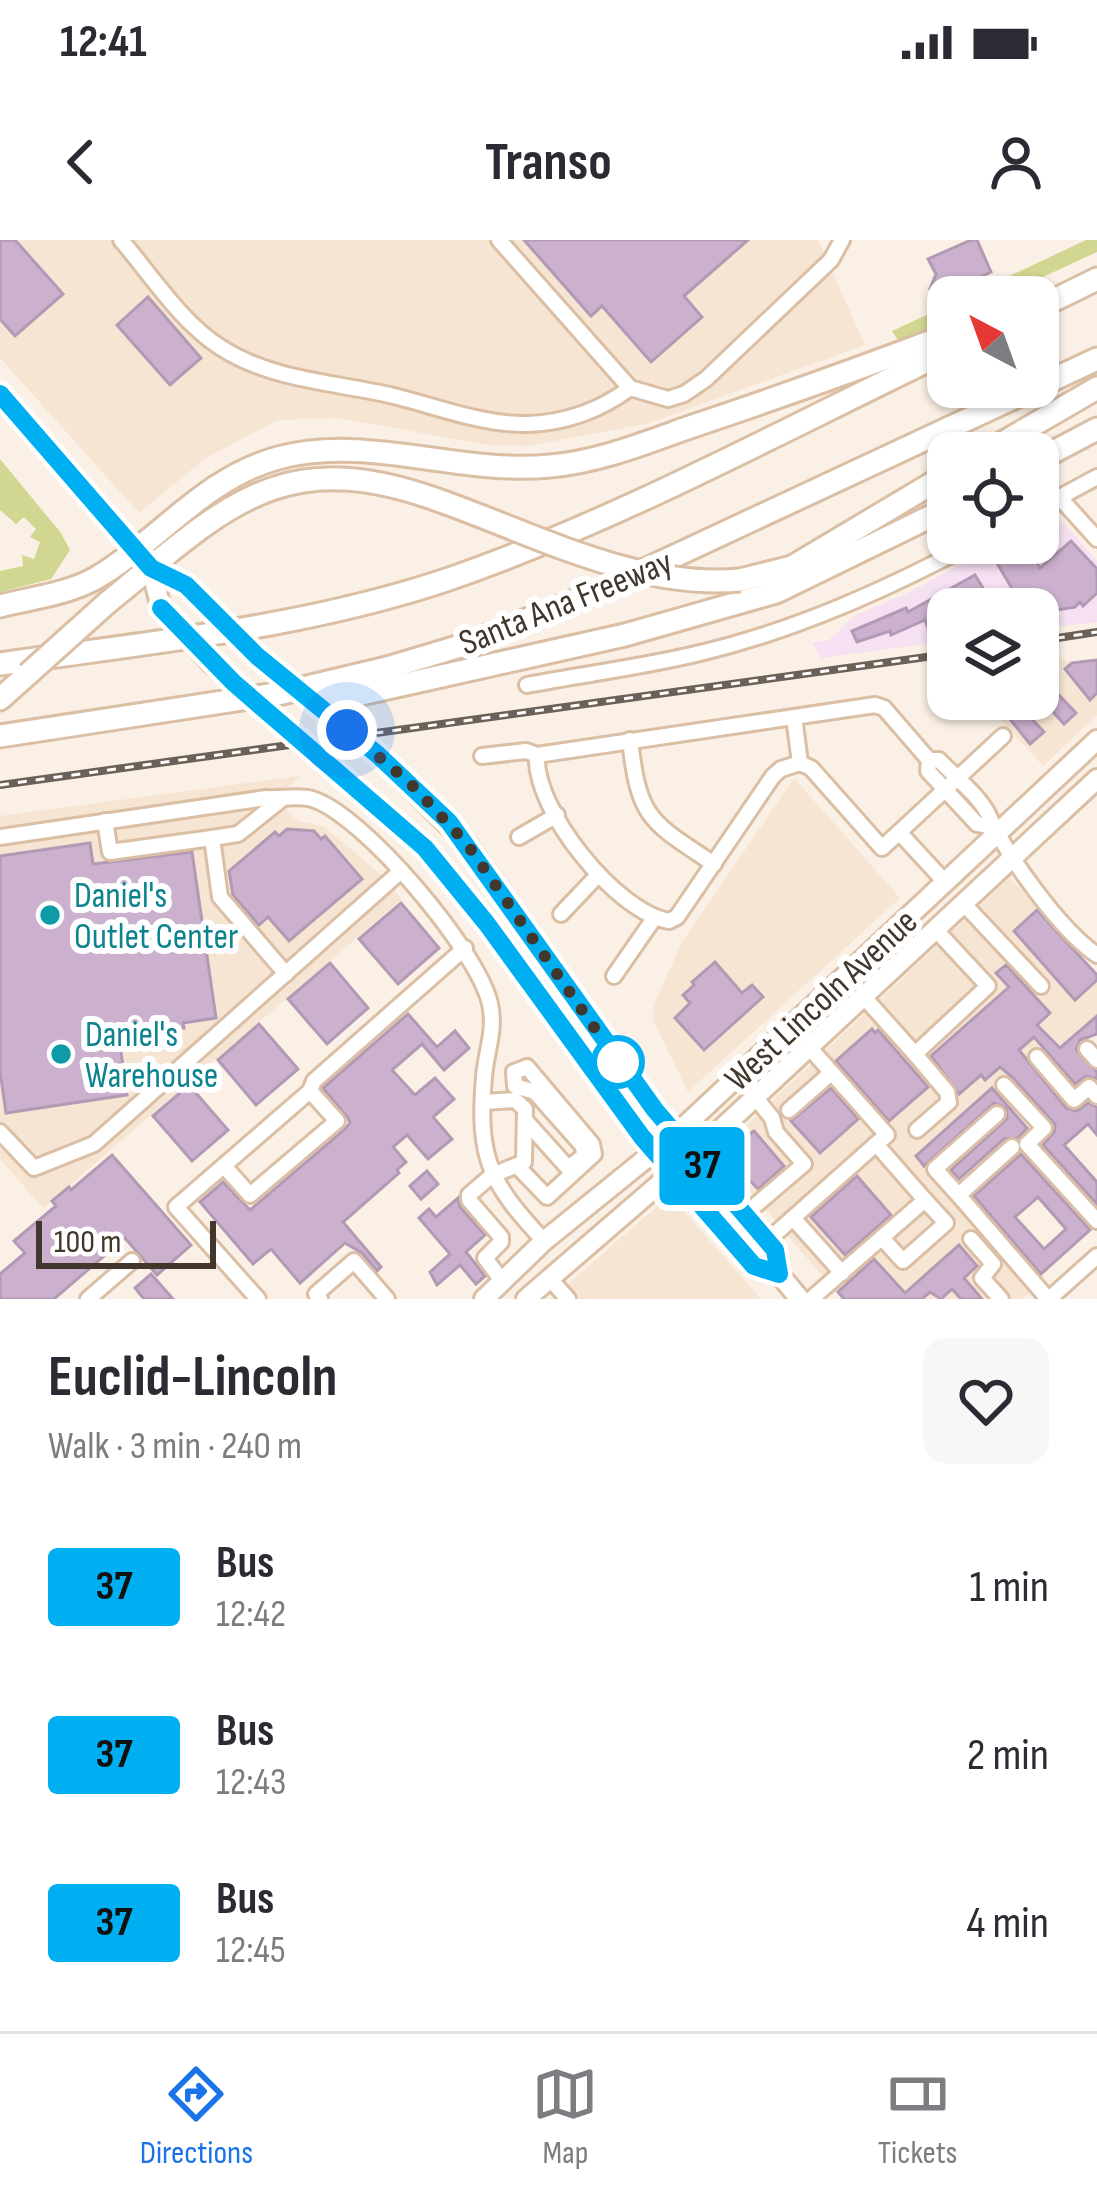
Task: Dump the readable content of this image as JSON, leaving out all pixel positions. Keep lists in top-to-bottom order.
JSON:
{
  "streets": {
    "highway": ["Santa Ana Freeway"],
    "main road": ["West Lincoln Avenue"]
  },
  "places": ["Daniel's Outlet Center", "Daniel's Warehouse"],
  "lines": ["bus line 37"],
  "scale_bar": "100 m",
  "north": "top left",
  "page": {
    "status": "12:41",
    "header": "Transo",
    "on_map": "37",
    "scale": "100 m",
    "heading": ["Euclid-Lincoln", "Walk · 3 min · 240 m"],
    "list": [
      {
        "mark": "37",
        "name": "Bus",
        "note": "12:42",
        "value": "1 min"
      },
      {
        "mark": "37",
        "name": "Bus",
        "note": "12:43",
        "value": "2 min"
      },
      {
        "mark": "37",
        "name": "Bus",
        "note": "12:45",
        "value": "4 min"
      }
    ],
    "tabs": ["Directions", "Map", "Tickets"]
  }
}
